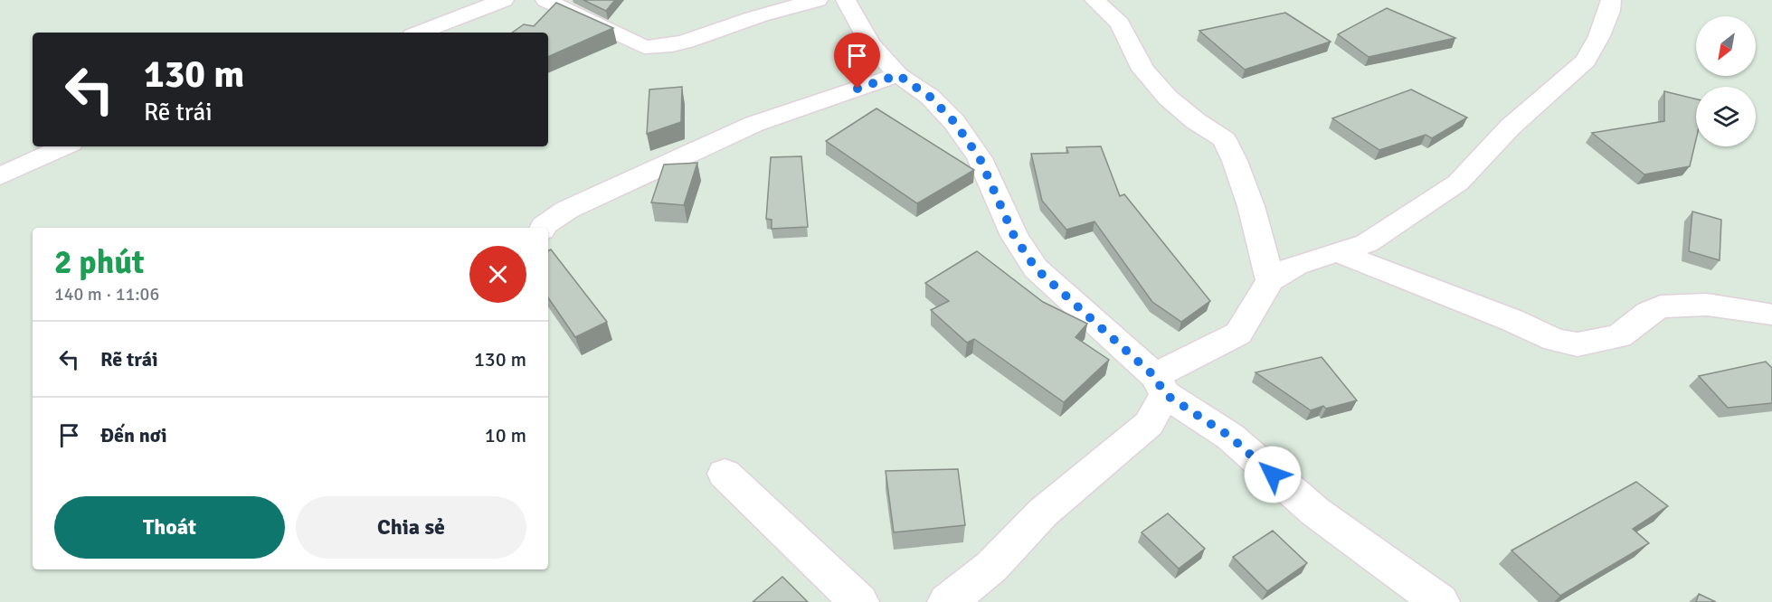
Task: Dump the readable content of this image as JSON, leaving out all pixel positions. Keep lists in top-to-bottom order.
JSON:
{
  "north": "bottom left",
  "page": {
    "turn": ["130 m", "Rẽ trái"],
    "heading": ["2 phút", "140 m · 11:06"],
    "list": [
      {
        "name": "Rẽ trái",
        "value": "130 m"
      },
      {
        "name": "Đến nơi",
        "value": "10 m"
      }
    ],
    "buttons": ["Thoát", "Chia sẻ"]
  }
}
